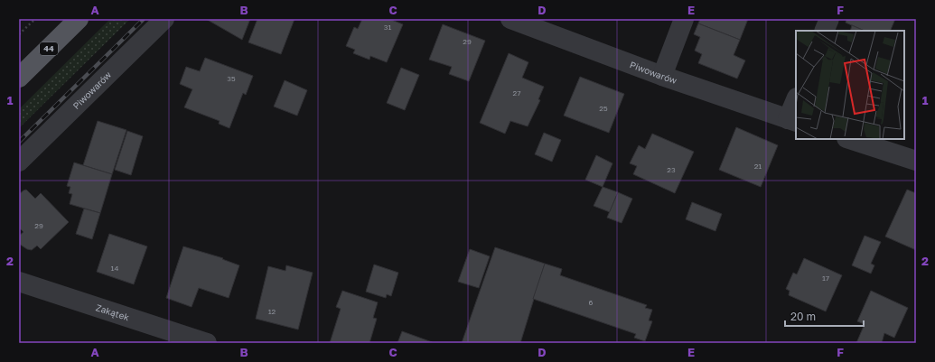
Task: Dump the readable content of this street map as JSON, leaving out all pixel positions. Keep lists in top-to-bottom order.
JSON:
{
  "streets": {
    "main road": ["44"],
    "street": ["Piwowarów", "Zakątek"]
  },
  "house_numbers": [
    "31",
    "29",
    "35",
    "27",
    "25",
    "21",
    "23",
    "29",
    "14",
    "17",
    "6",
    "12"
  ],
  "scale_bar": "20 m",
  "grid": {
    "columns": [
      "A",
      "B",
      "C",
      "D",
      "E",
      "F"
    ],
    "rows": ["1", "2"]
  }
}
